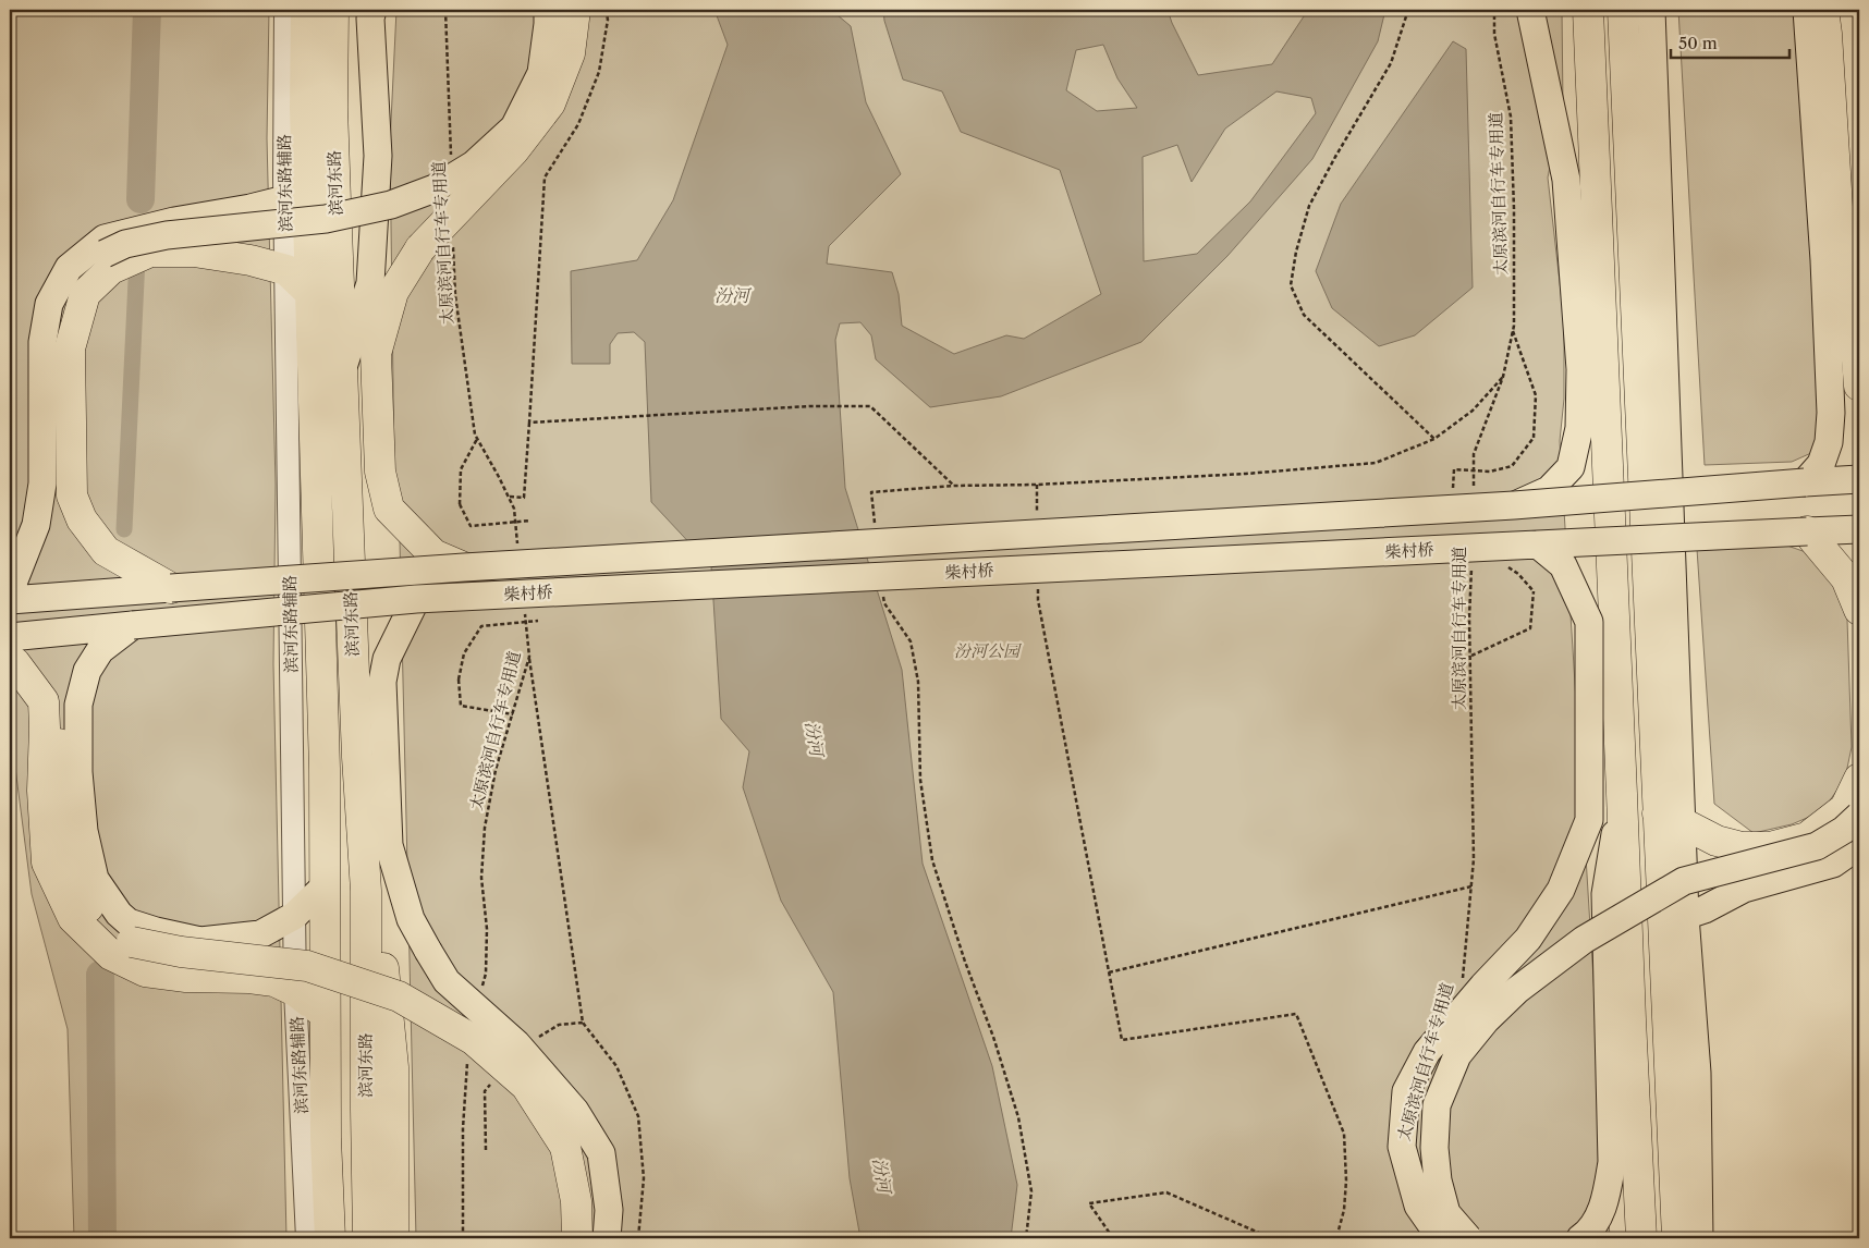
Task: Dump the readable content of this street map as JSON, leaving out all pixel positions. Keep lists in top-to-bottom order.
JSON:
{
  "streets": {
    "highway": ["滨河东路"],
    "main road": ["柴村桥"],
    "street": ["滨河东路辅路"],
    "path": ["太原滨河自行车专用道"]
  },
  "crossings": [
    ["太原滨河自行车专用道", "柴村桥"]
  ],
  "water": ["汾河"],
  "parks": ["汾河公园"],
  "scale_bar": "50 m"
}
